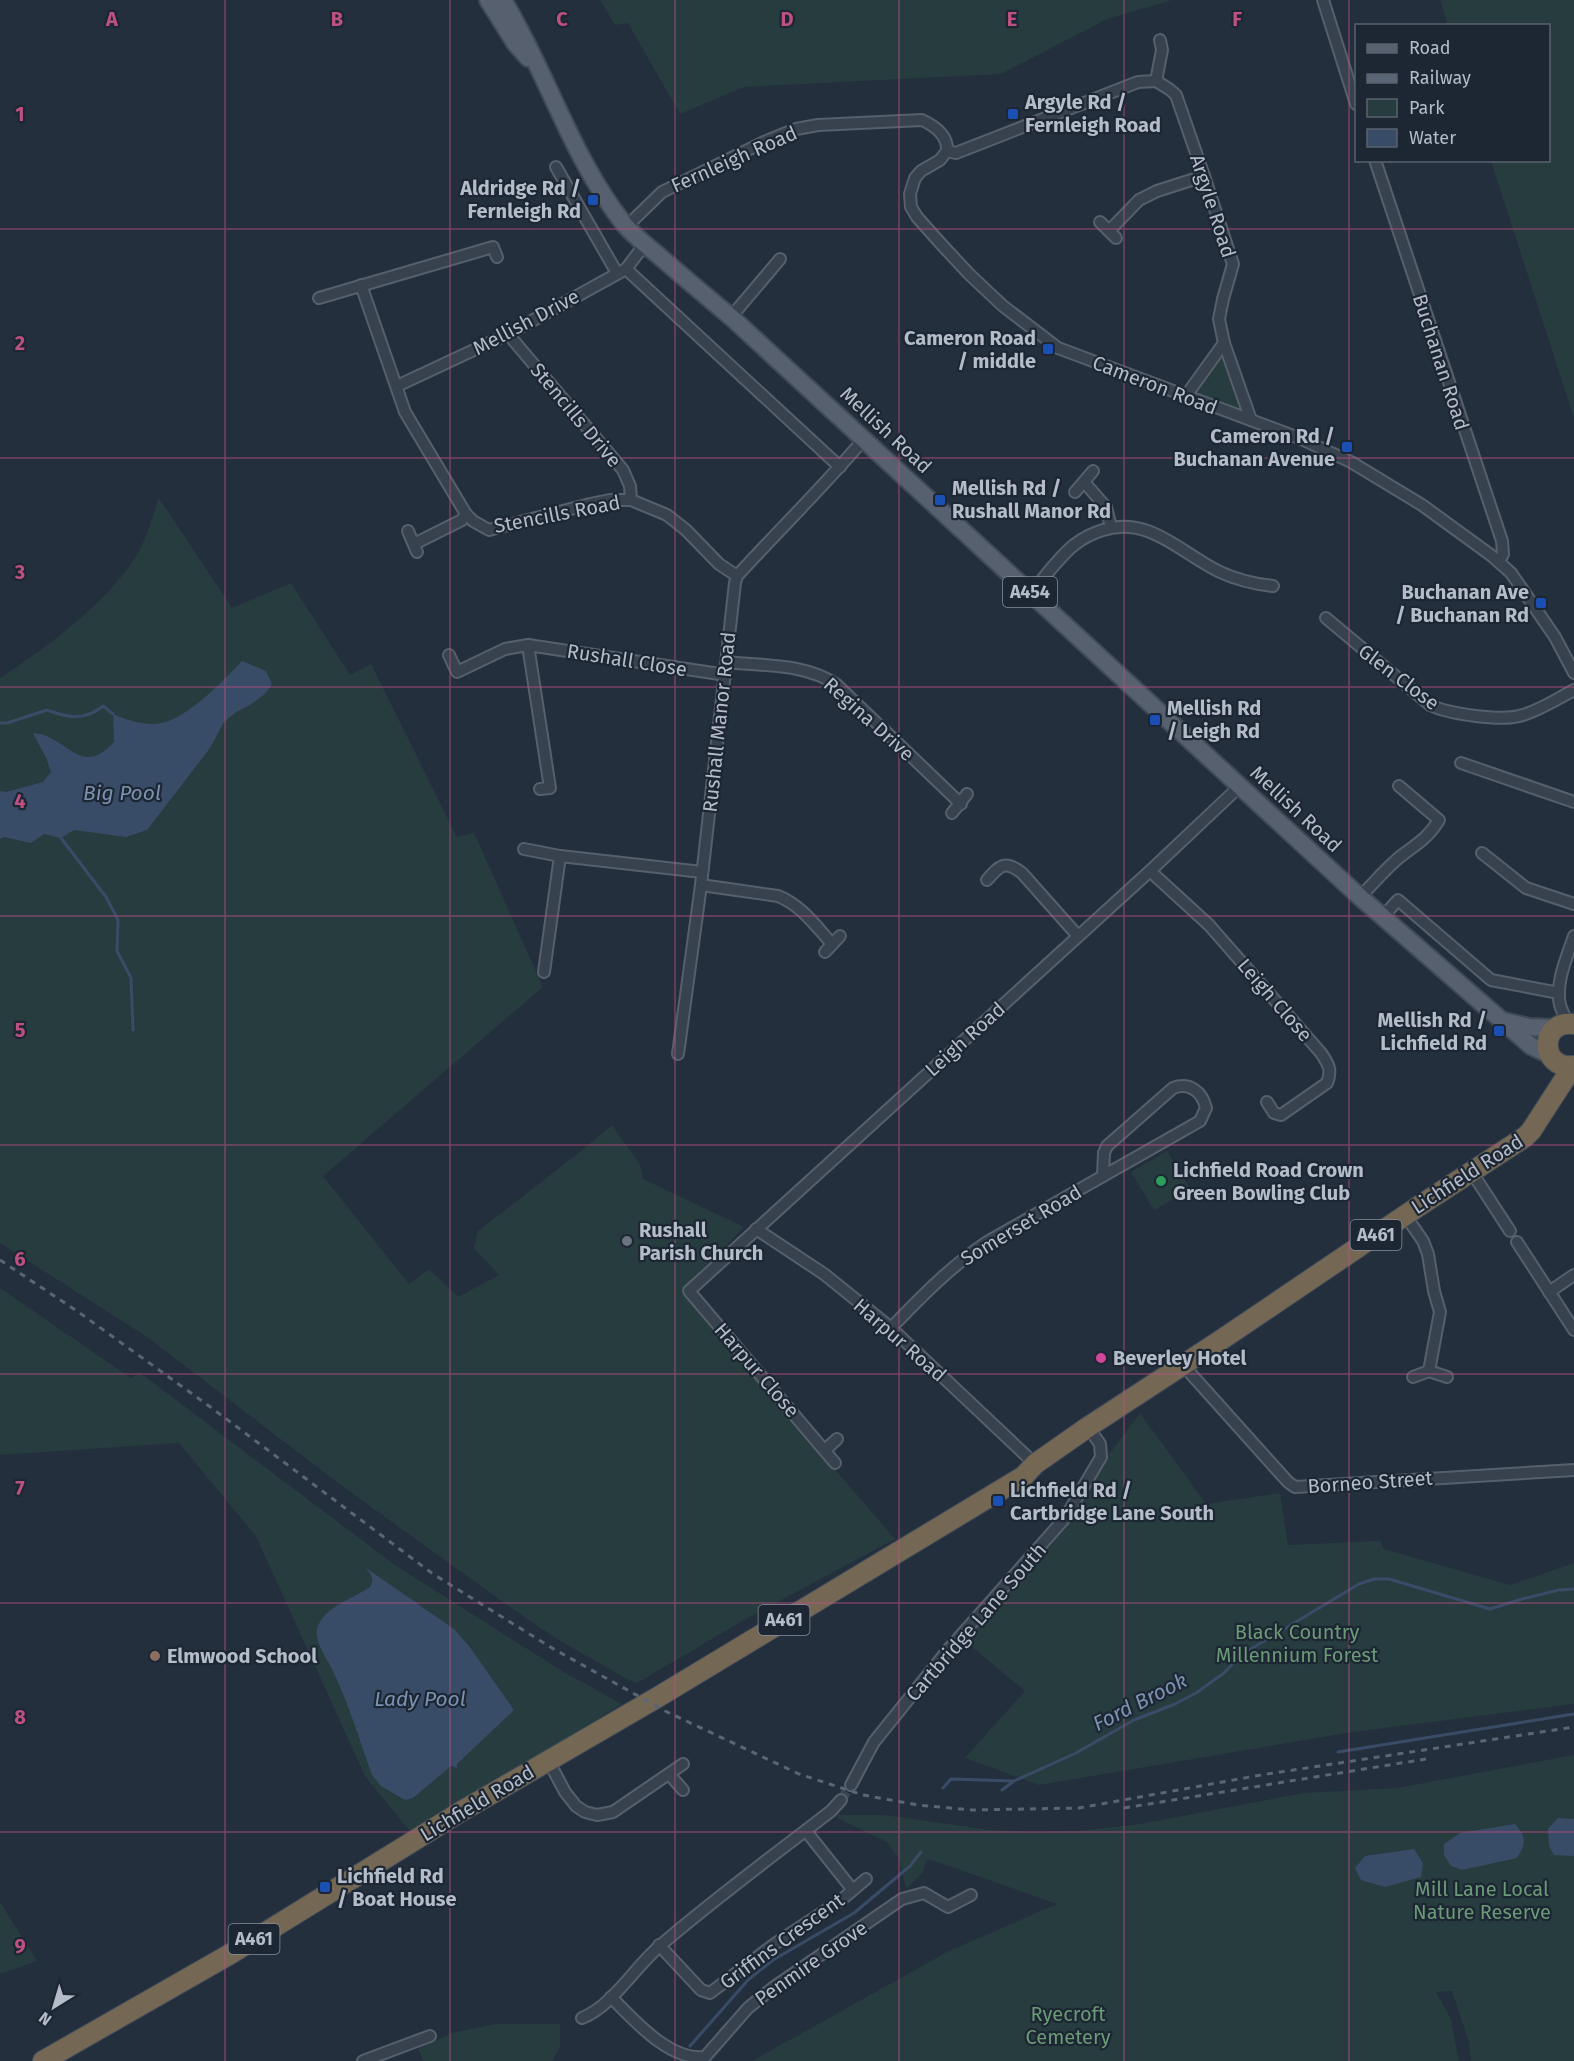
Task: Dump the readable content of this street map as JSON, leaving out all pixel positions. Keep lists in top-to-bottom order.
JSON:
{
  "streets": {
    "highway": ["Lichfield Road", "A461"],
    "main road": ["Mellish Road", "A454"],
    "street": [
      "Fernleigh Road",
      "Argyle Road",
      "Mellish Drive",
      "Buchanan Road",
      "Cameron Road",
      "Stencills Drive",
      "Stencills Road",
      "Rushall Close",
      "Glen Close",
      "Regina Drive",
      "Rushall Manor Road",
      "Leigh Close",
      "Leigh Road",
      "Somerset Road",
      "Harpur Road",
      "Harpur Close",
      "Borneo Street",
      "Cartbridge Lane South",
      "Griffins Crescent",
      "Penmire Grove"
    ]
  },
  "crossings": [
    ["Fernleigh Road", "Cameron Road"],
    ["Fernleigh Road", "Mellish Road"],
    ["Argyle Road", "Cameron Road"],
    ["Mellish Drive", "Stencills Drive"],
    ["Mellish Drive", "Mellish Road"],
    ["Mellish Drive", "Stencills Road"],
    ["Buchanan Road", "Cameron Road"],
    ["Stencills Drive", "Stencills Road"],
    ["Mellish Road", "A454"],
    ["Mellish Road", "Leigh Road"],
    ["Mellish Road", "Lichfield Road"],
    ["Stencills Road", "Rushall Manor Road"],
    ["Rushall Close", "Rushall Manor Road"],
    ["Regina Drive", "Rushall Manor Road"],
    ["Leigh Close", "Leigh Road"],
    ["Leigh Road", "Harpur Road"],
    ["Leigh Road", "Harpur Close"],
    ["Lichfield Road", "Harpur Road"],
    ["Lichfield Road", "Borneo Street"],
    ["Lichfield Road", "Cartbridge Lane South"],
    ["Somerset Road", "Harpur Road"]
  ],
  "water": ["Big Pool", "Lady Pool", "Ford Brook"],
  "parks": ["Black Country Millennium Forest", "Mill Lane Local Nature Reserve", "Ryecroft Cemetery"],
  "places": {
    "transit": [
      "Argyle Rd / Fernleigh Road",
      "Aldridge Rd / Fernleigh Rd",
      "Cameron Road / middle",
      "Cameron Rd / Buchanan Avenue",
      "Mellish Rd / Rushall Manor Rd",
      "Buchanan Ave / Buchanan Rd",
      "Mellish Rd / Leigh Rd",
      "Mellish Rd / Lichfield Rd",
      "Lichfield Rd / Cartbridge Lane South",
      "Lichfield Rd / Boat House"
    ],
    "other": [
      "Lichfield Road Crown Green Bowling Club",
      "Rushall Parish Church",
      "Beverley Hotel",
      "Elmwood School"
    ]
  },
  "legend": [
    "Road",
    "Railway",
    "Park",
    "Water"
  ],
  "north": "bottom left",
  "grid": {
    "columns": [
      "A",
      "B",
      "C",
      "D",
      "E",
      "F"
    ],
    "rows": [
      "1",
      "2",
      "3",
      "4",
      "5",
      "6",
      "7",
      "8",
      "9"
    ]
  }
}
